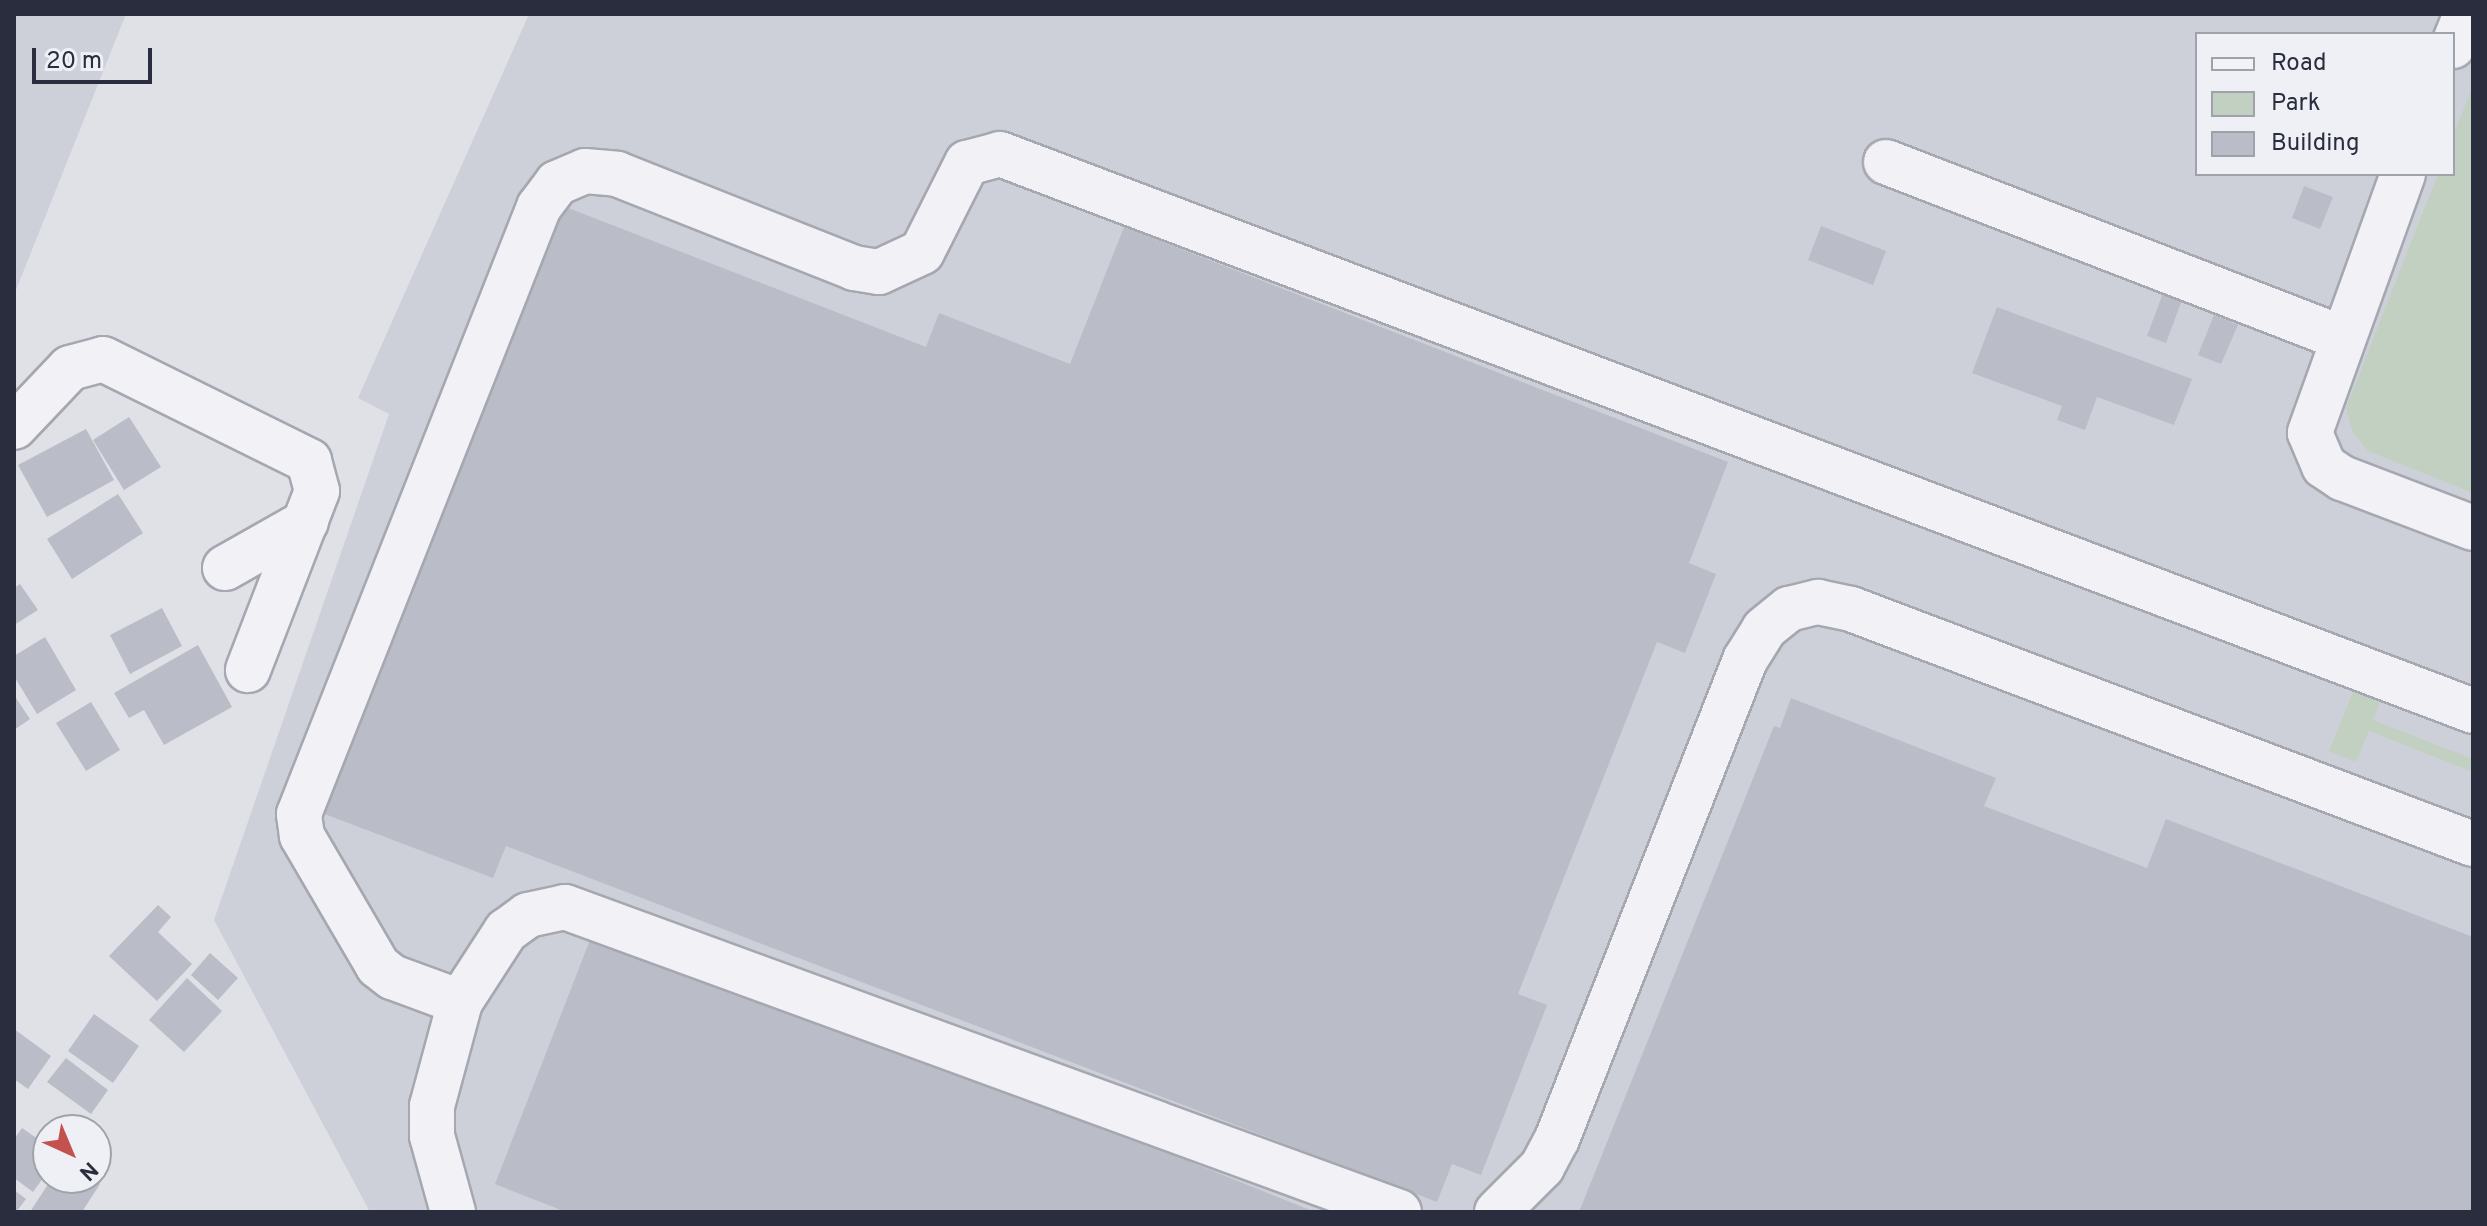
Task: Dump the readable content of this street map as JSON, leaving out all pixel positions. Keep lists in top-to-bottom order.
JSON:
{
  "legend": ["Road", "Park", "Building"],
  "scale_bar": "20 m",
  "north": "bottom right"
}
